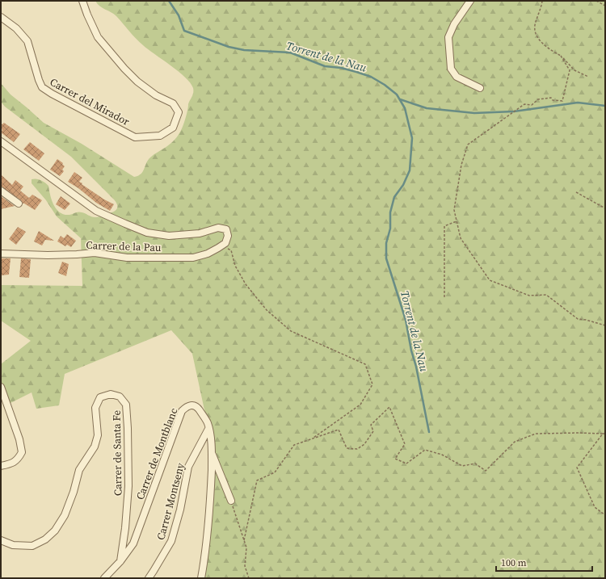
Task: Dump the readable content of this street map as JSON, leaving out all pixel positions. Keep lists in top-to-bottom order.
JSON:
{
  "streets": {
    "street": [
      "Carrer del Mirador",
      "Carrer de la Pau",
      "Carrer de Santa Fe",
      "Carrer de Montblanc",
      "Carrer Montseny"
    ]
  },
  "crossings": [
    ["Carrer de Santa Fe", "Carrer de Montblanc"],
    ["Carrer de Montblanc", "Carrer Montseny"]
  ],
  "water": ["Torrent de la Nau"],
  "scale_bar": "100 m"
}
